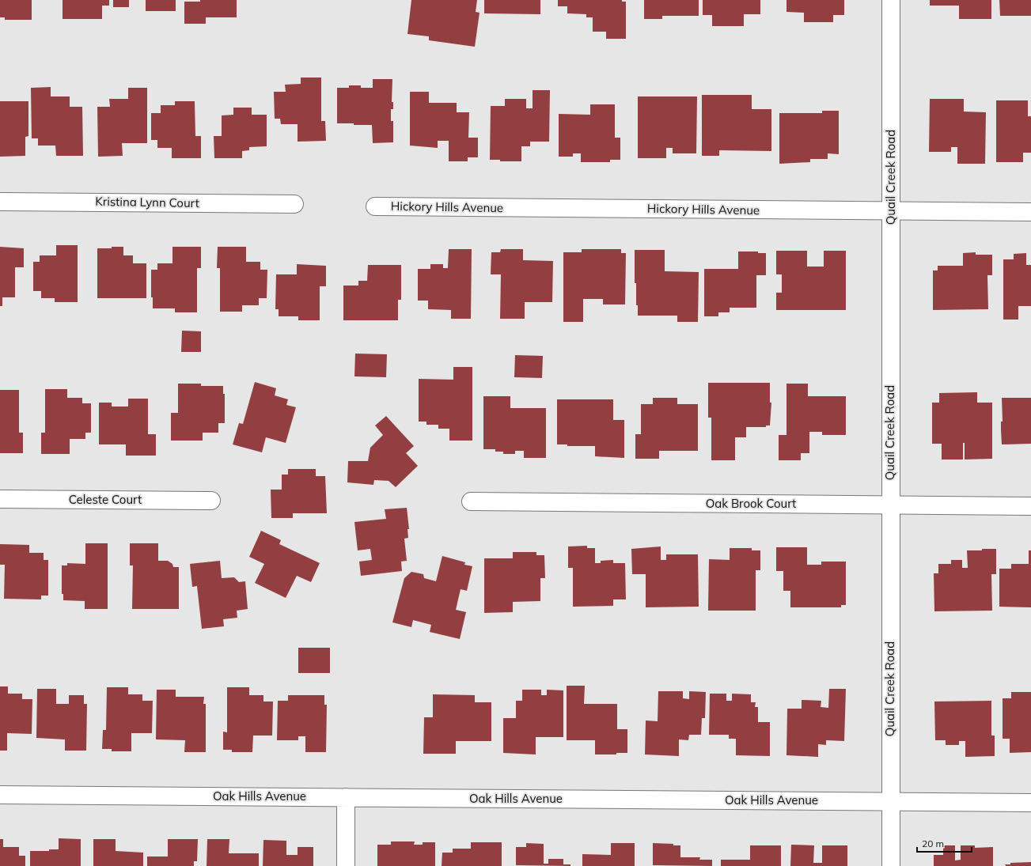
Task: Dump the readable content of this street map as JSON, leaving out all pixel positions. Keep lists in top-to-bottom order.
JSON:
{
  "streets": {
    "street": [
      "Quail Creek Road",
      "Kristina Lynn Court",
      "Hickory Hills Avenue",
      "Celeste Court",
      "Oak Brook Court",
      "Oak Hills Avenue"
    ]
  },
  "crossings": [
    ["Quail Creek Road", "Hickory Hills Avenue"],
    ["Quail Creek Road", "Oak Brook Court"],
    ["Quail Creek Road", "Oak Hills Avenue"]
  ],
  "scale_bar": "20 m"
}
